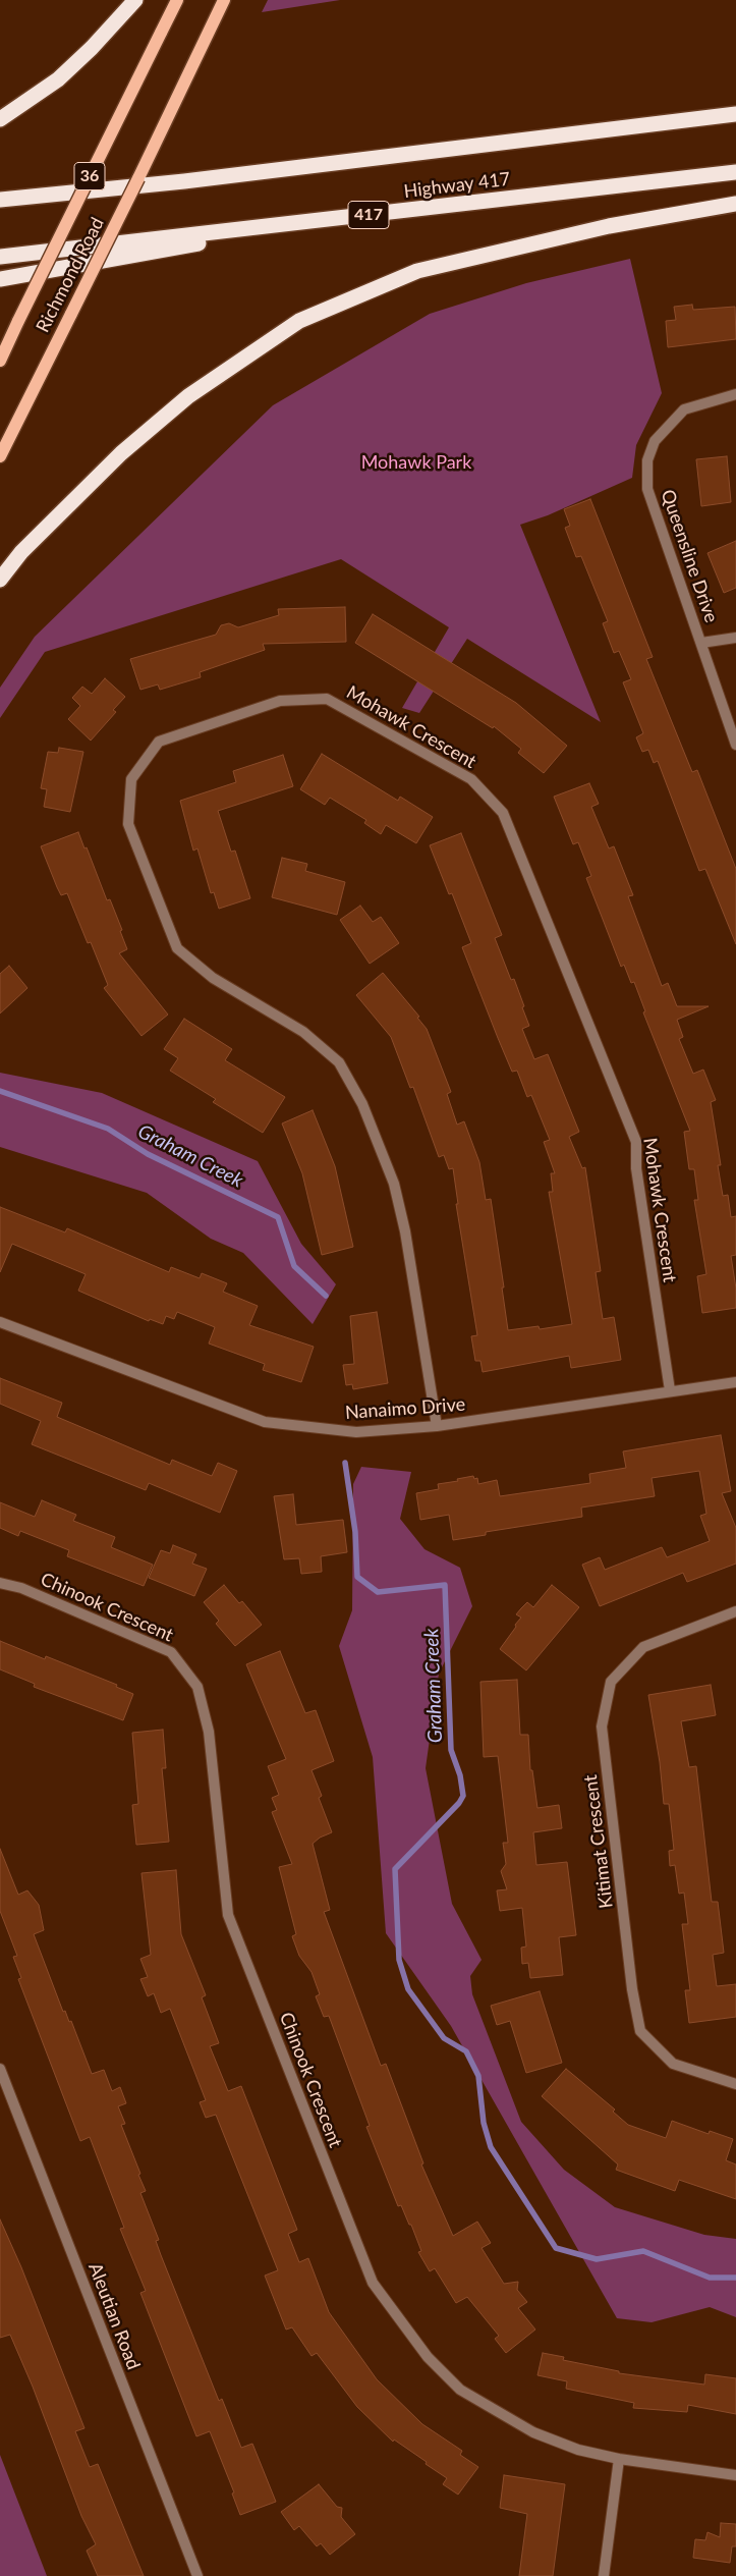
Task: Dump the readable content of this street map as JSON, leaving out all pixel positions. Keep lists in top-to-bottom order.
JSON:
{
  "streets": {
    "highway": ["Highway 417", "417"],
    "main road": ["36", "Richmond Road"],
    "street": [
      "Queensline Drive",
      "Mohawk Crescent",
      "Nanaimo Drive",
      "Chinook Crescent",
      "Kitimat Crescent",
      "Aleutian Road"
    ]
  },
  "crossings": [
    ["Mohawk Crescent", "Nanaimo Drive"]
  ],
  "water": ["Graham Creek"],
  "parks": ["Mohawk Park"]
}
